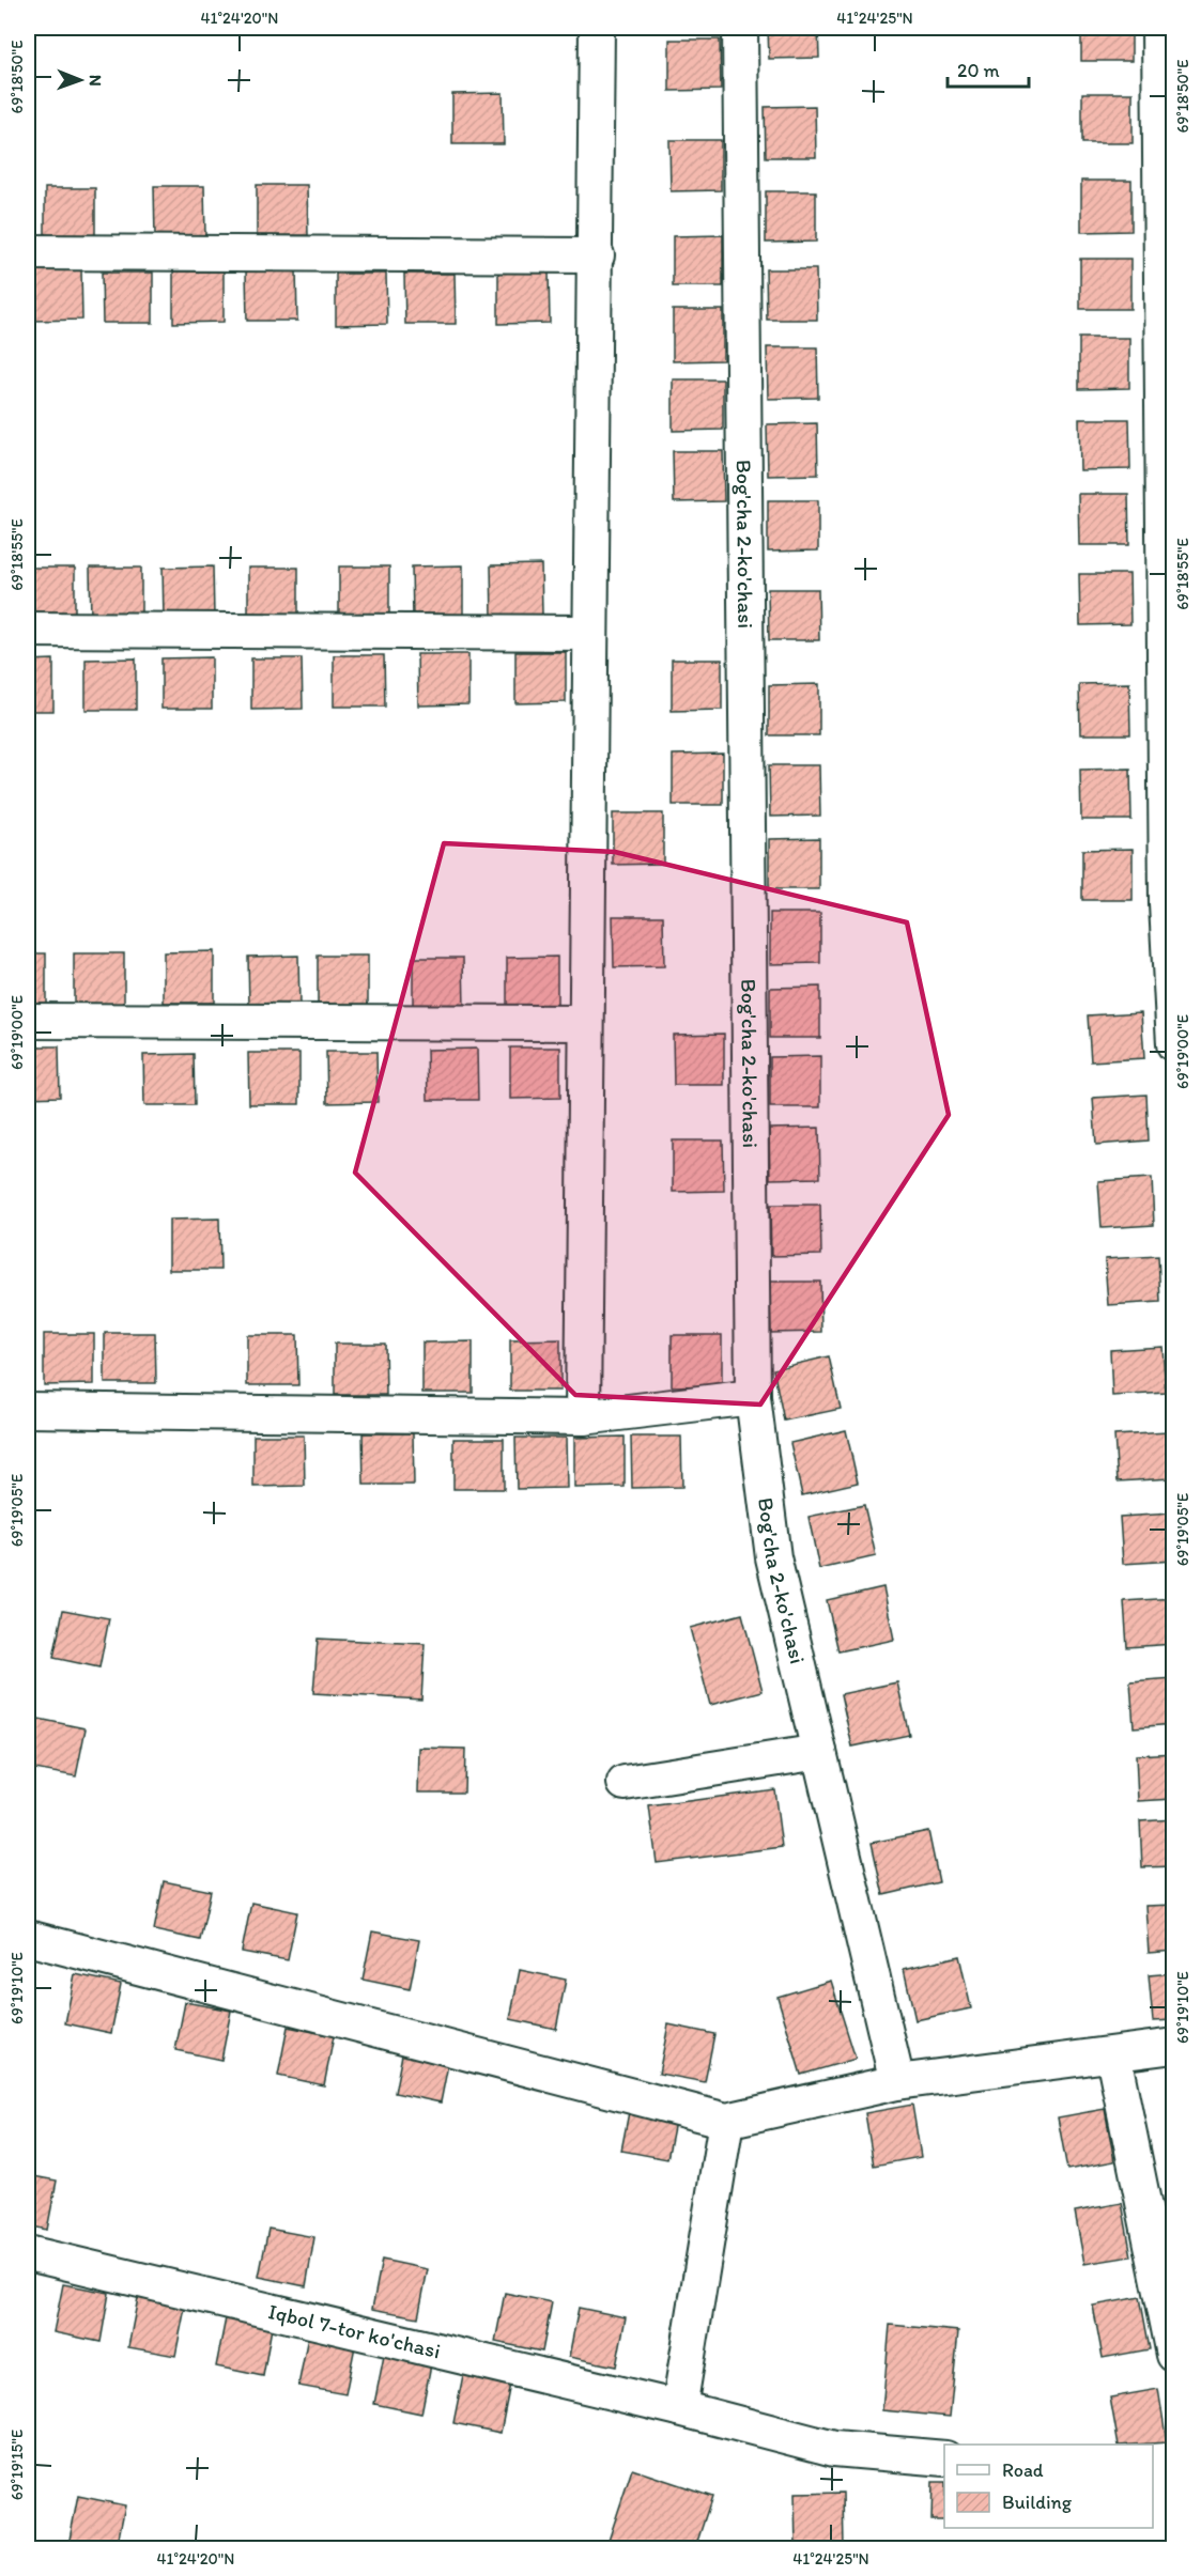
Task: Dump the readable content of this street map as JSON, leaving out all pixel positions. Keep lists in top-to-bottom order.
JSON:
{
  "streets": {
    "street": ["Bog'cha 2-ko'chasi", "Iqbol 7-tor ko'chasi"]
  },
  "legend": ["Road", "Building"],
  "scale_bar": "20 m",
  "north": "right",
  "coordinates": [
    "41°24'20\"N",
    "41°24'25\"N",
    "69°18'50\"E",
    "69°18'55\"E",
    "69°19'00\"E",
    "69°19'05\"E",
    "69°19'10\"E",
    "69°19'15\"E"
  ]
}
